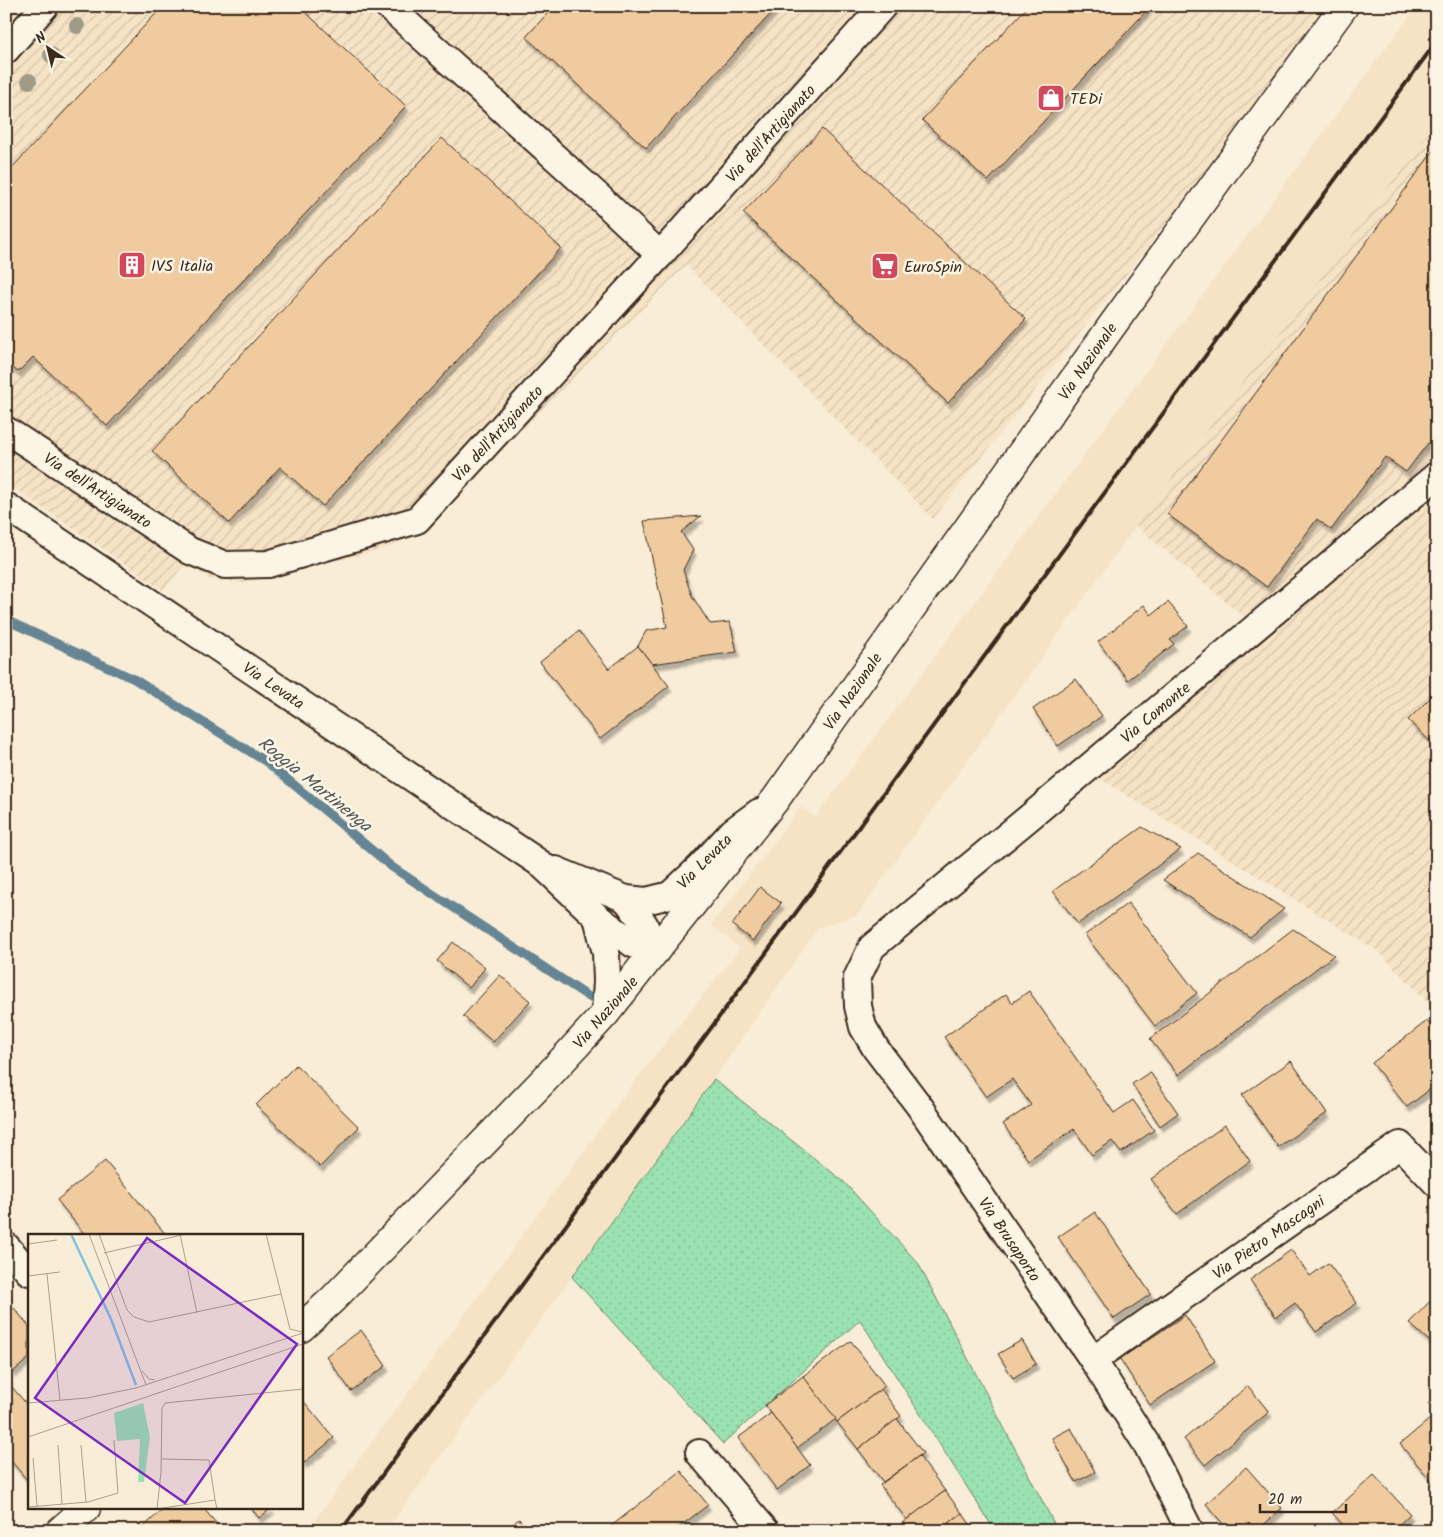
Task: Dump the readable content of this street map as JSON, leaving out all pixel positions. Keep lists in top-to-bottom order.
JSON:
{
  "streets": {
    "main road": ["Via Nazionale"],
    "street": [
      "Via dell'Artigianato",
      "Via Levata",
      "Via Comonte",
      "Via Pietro Mascagni",
      "Via Brusaporto"
    ]
  },
  "crossings": [
    ["Via Nazionale", "Via Levata"],
    ["Via Comonte", "Via Brusaporto"],
    ["Via Pietro Mascagni", "Via Brusaporto"]
  ],
  "water": ["Roggia Martinenga"],
  "places": {
    "shop": ["TEDi"],
    "building": ["IVS Italia"],
    "supermarket": ["EuroSpin"]
  },
  "scale_bar": "20 m",
  "north": "top left"
}
